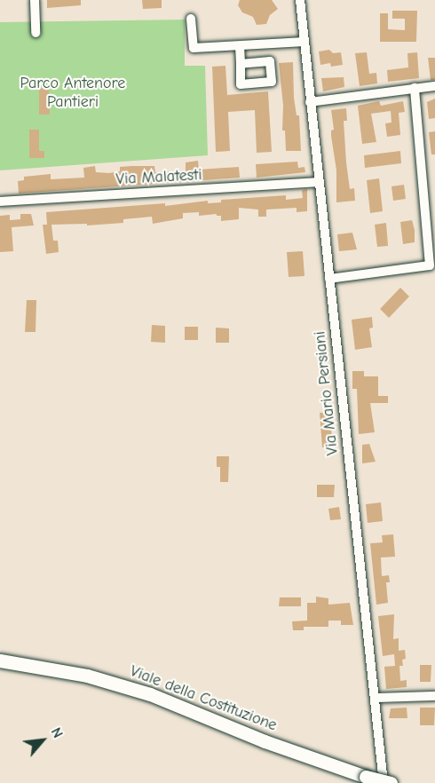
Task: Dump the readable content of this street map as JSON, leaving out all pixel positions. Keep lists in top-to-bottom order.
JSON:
{
  "streets": {
    "highway": ["Viale della Costituzione"],
    "street": ["Via Malatesti", "Via Mario Persiani"]
  },
  "crossings": [
    ["Via Malatesti", "Via Mario Persiani"]
  ],
  "parks": ["Parco Antenore Pantieri"],
  "north": "top right"
}
